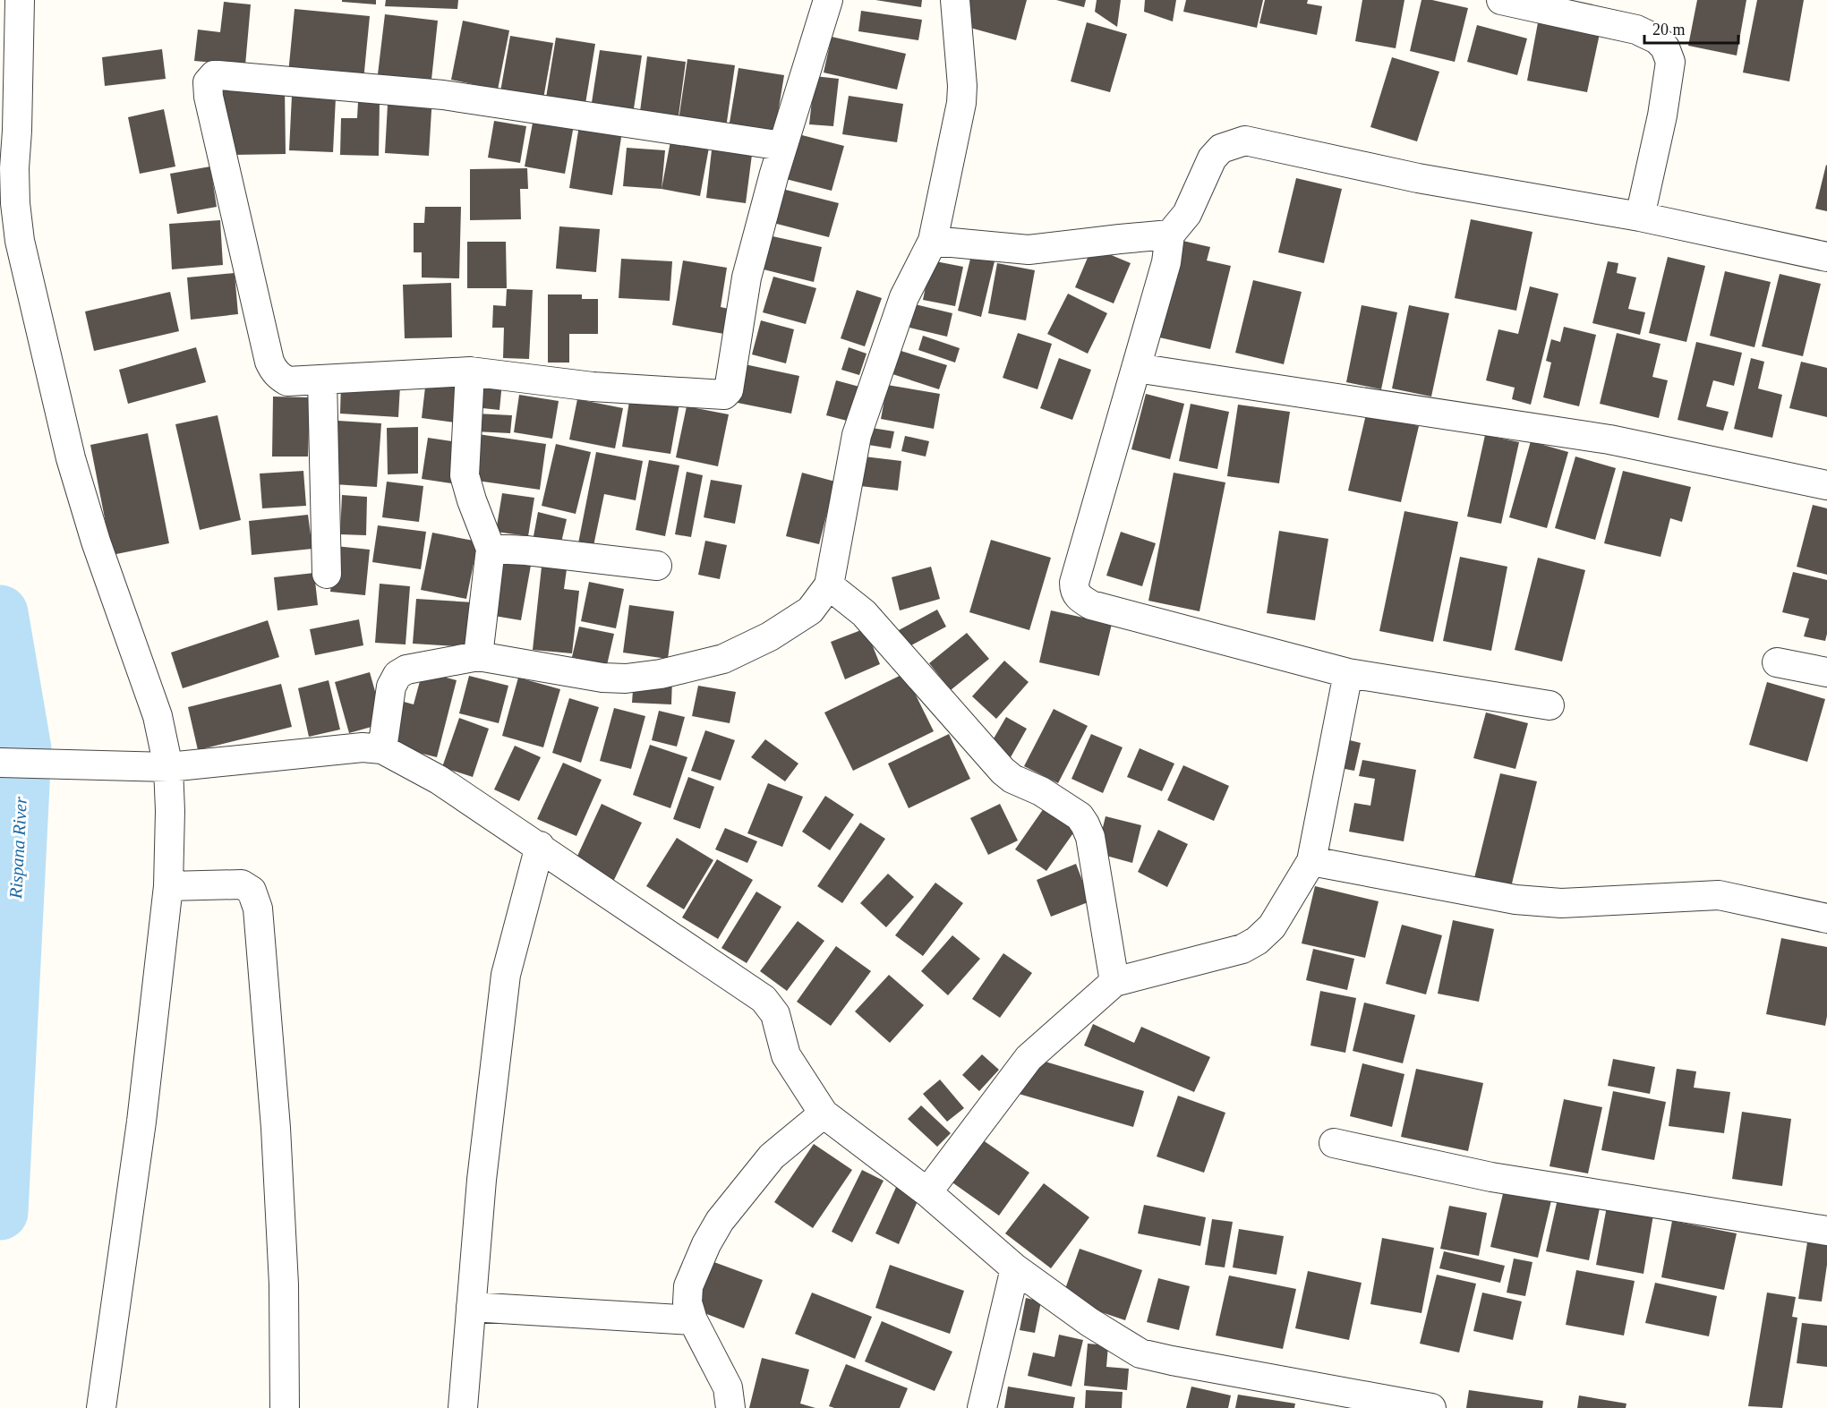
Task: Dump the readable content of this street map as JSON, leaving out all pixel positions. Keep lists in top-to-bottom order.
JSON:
{
  "water": ["Rispana River"],
  "scale_bar": "20 m"
}
